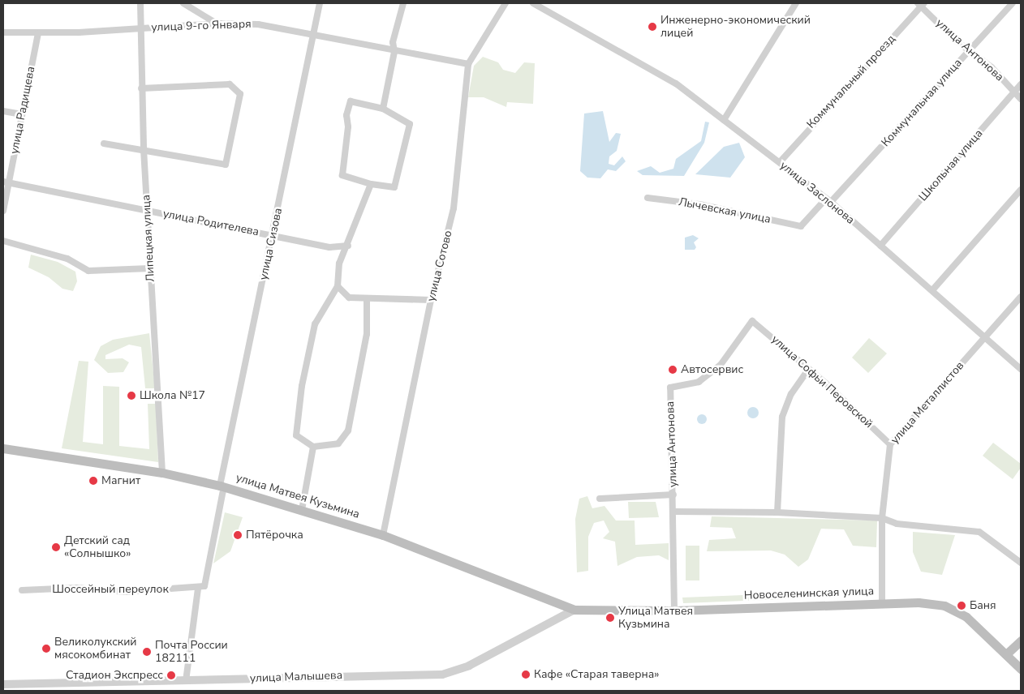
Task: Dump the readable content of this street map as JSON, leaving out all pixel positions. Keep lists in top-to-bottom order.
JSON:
{
  "streets": {
    "main road": ["улица Матвея Кузьмина", "Новоселенинская улица"],
    "street": [
      "улица 9-го Января",
      "улица Антонова",
      "Коммунальный проезд",
      "Коммунальная улица",
      "улица Радищева",
      "Школьная улица",
      "улица Заслонова",
      "Лычевская улица",
      "улица Родителева",
      "Липецкая улица",
      "улица Сизова",
      "улица Сотово",
      "улица Софьи Перовской",
      "улица Металлистов",
      "Шоссейный переулок",
      "улица Малышева"
    ]
  },
  "crossings": [
    ["улица 9-го Января", "улица Радищева"],
    ["улица 9-го Января", "Липецкая улица"],
    ["улица 9-го Января", "улица Сизова"],
    ["улица 9-го Января", "улица Сотово"],
    ["улица Антонова", "Коммунальный проезд"],
    ["улица Антонова", "Коммунальная улица"],
    ["улица Антонова", "Школьная улица"],
    ["улица Антонова", "улица Софьи Перовской"],
    ["улица Антонова", "Новоселенинская улица"],
    ["Коммунальный проезд", "улица Заслонова"],
    ["Коммунальная улица", "улица Заслонова"],
    ["Коммунальная улица", "Лычевская улица"],
    ["улица Радищева", "улица Родителева"],
    ["Школьная улица", "улица Заслонова"],
    ["улица Заслонова", "улица Металлистов"],
    ["улица Родителева", "Липецкая улица"],
    ["улица Родителева", "улица Сизова"],
    ["Липецкая улица", "улица Матвея Кузьмина"],
    ["улица Сизова", "улица Матвея Кузьмина"],
    ["улица Сизова", "Шоссейный переулок"],
    ["улица Сотово", "улица Матвея Кузьмина"],
    ["улица Софьи Перовской", "улица Металлистов"],
    ["улица Металлистов", "Новоселенинская улица"],
    ["улица Матвея Кузьмина", "Новоселенинская улица"],
    ["улица Матвея Кузьмина", "улица Малышева"],
    ["Новоселенинская улица", "улица Малышева"]
  ],
  "places": [
    "Инженерно-экономический лицей",
    "Автосервис",
    "Школа №17",
    "Магнит",
    "Пятёрочка",
    "Детский сад «Солнышко»",
    "Баня",
    "Улица Матвея Кузьмина",
    "Великолукский мясокомбинат",
    "Почта России 182111",
    "Кафе «Старая таверна»",
    "Стадион Экспресс"
  ]
}
